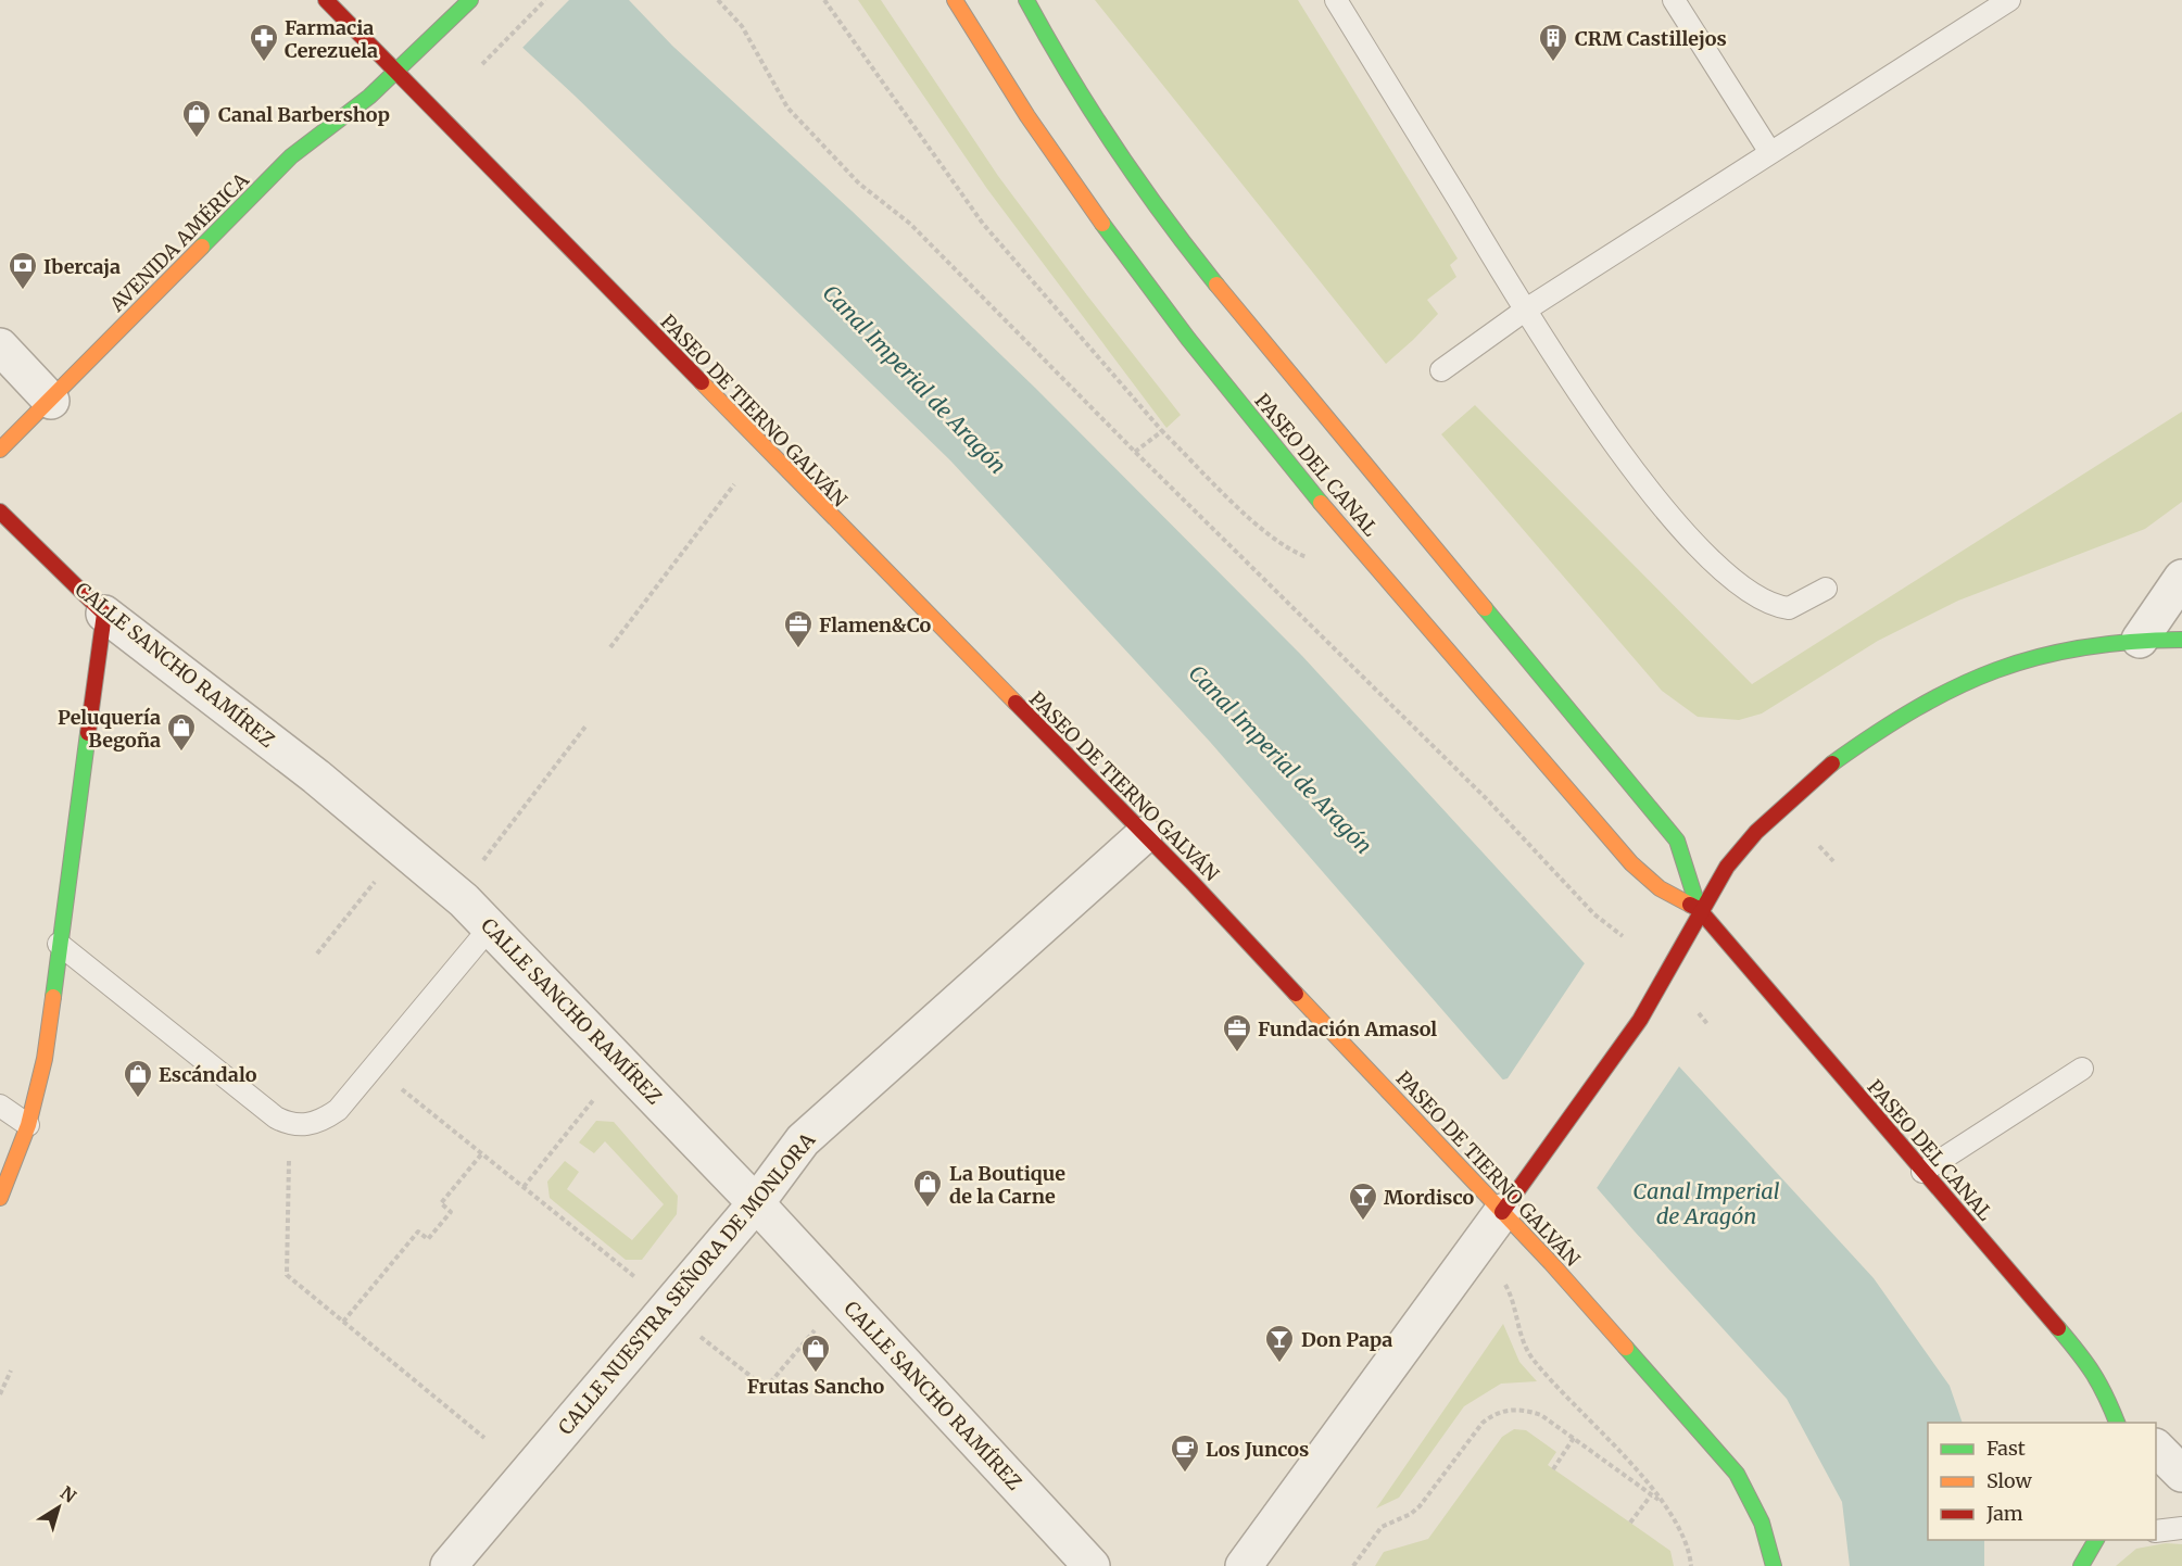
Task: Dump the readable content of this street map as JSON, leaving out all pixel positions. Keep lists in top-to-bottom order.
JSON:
{
  "streets": {
    "main road": [
      "AVENIDA AMÉRICA",
      "PASEO DE TIERNO GALVÁN",
      "PASEO DEL CANAL",
      "CALLE SANCHO RAMÍREZ"
    ],
    "street": ["CALLE NUESTRA SEÑORA DE MONLORA"]
  },
  "crossings": [
    ["AVENIDA AMÉRICA", "PASEO DE TIERNO GALVÁN"],
    ["PASEO DE TIERNO GALVÁN", "CALLE NUESTRA SEÑORA DE MONLORA"],
    ["CALLE SANCHO RAMÍREZ", "CALLE NUESTRA SEÑORA DE MONLORA"]
  ],
  "water": ["Canal Imperial de Aragón"],
  "places": {
    "pharmacy": ["Farmacia Cerezuela"],
    "building": ["CRM Castillejos"],
    "shop": [
      "Canal Barbershop",
      "Peluquería Begoña",
      "Escándalo",
      "La Boutique de la Carne",
      "Frutas Sancho"
    ],
    "bank": ["Ibercaja"],
    "office": ["Flamen&Co", "Fundación Amasol"],
    "bar": ["Mordisco", "Don Papa"],
    "cafe": ["Los Juncos"]
  },
  "legend": ["Fast", "Slow", "Jam"],
  "north": "top right"
}
